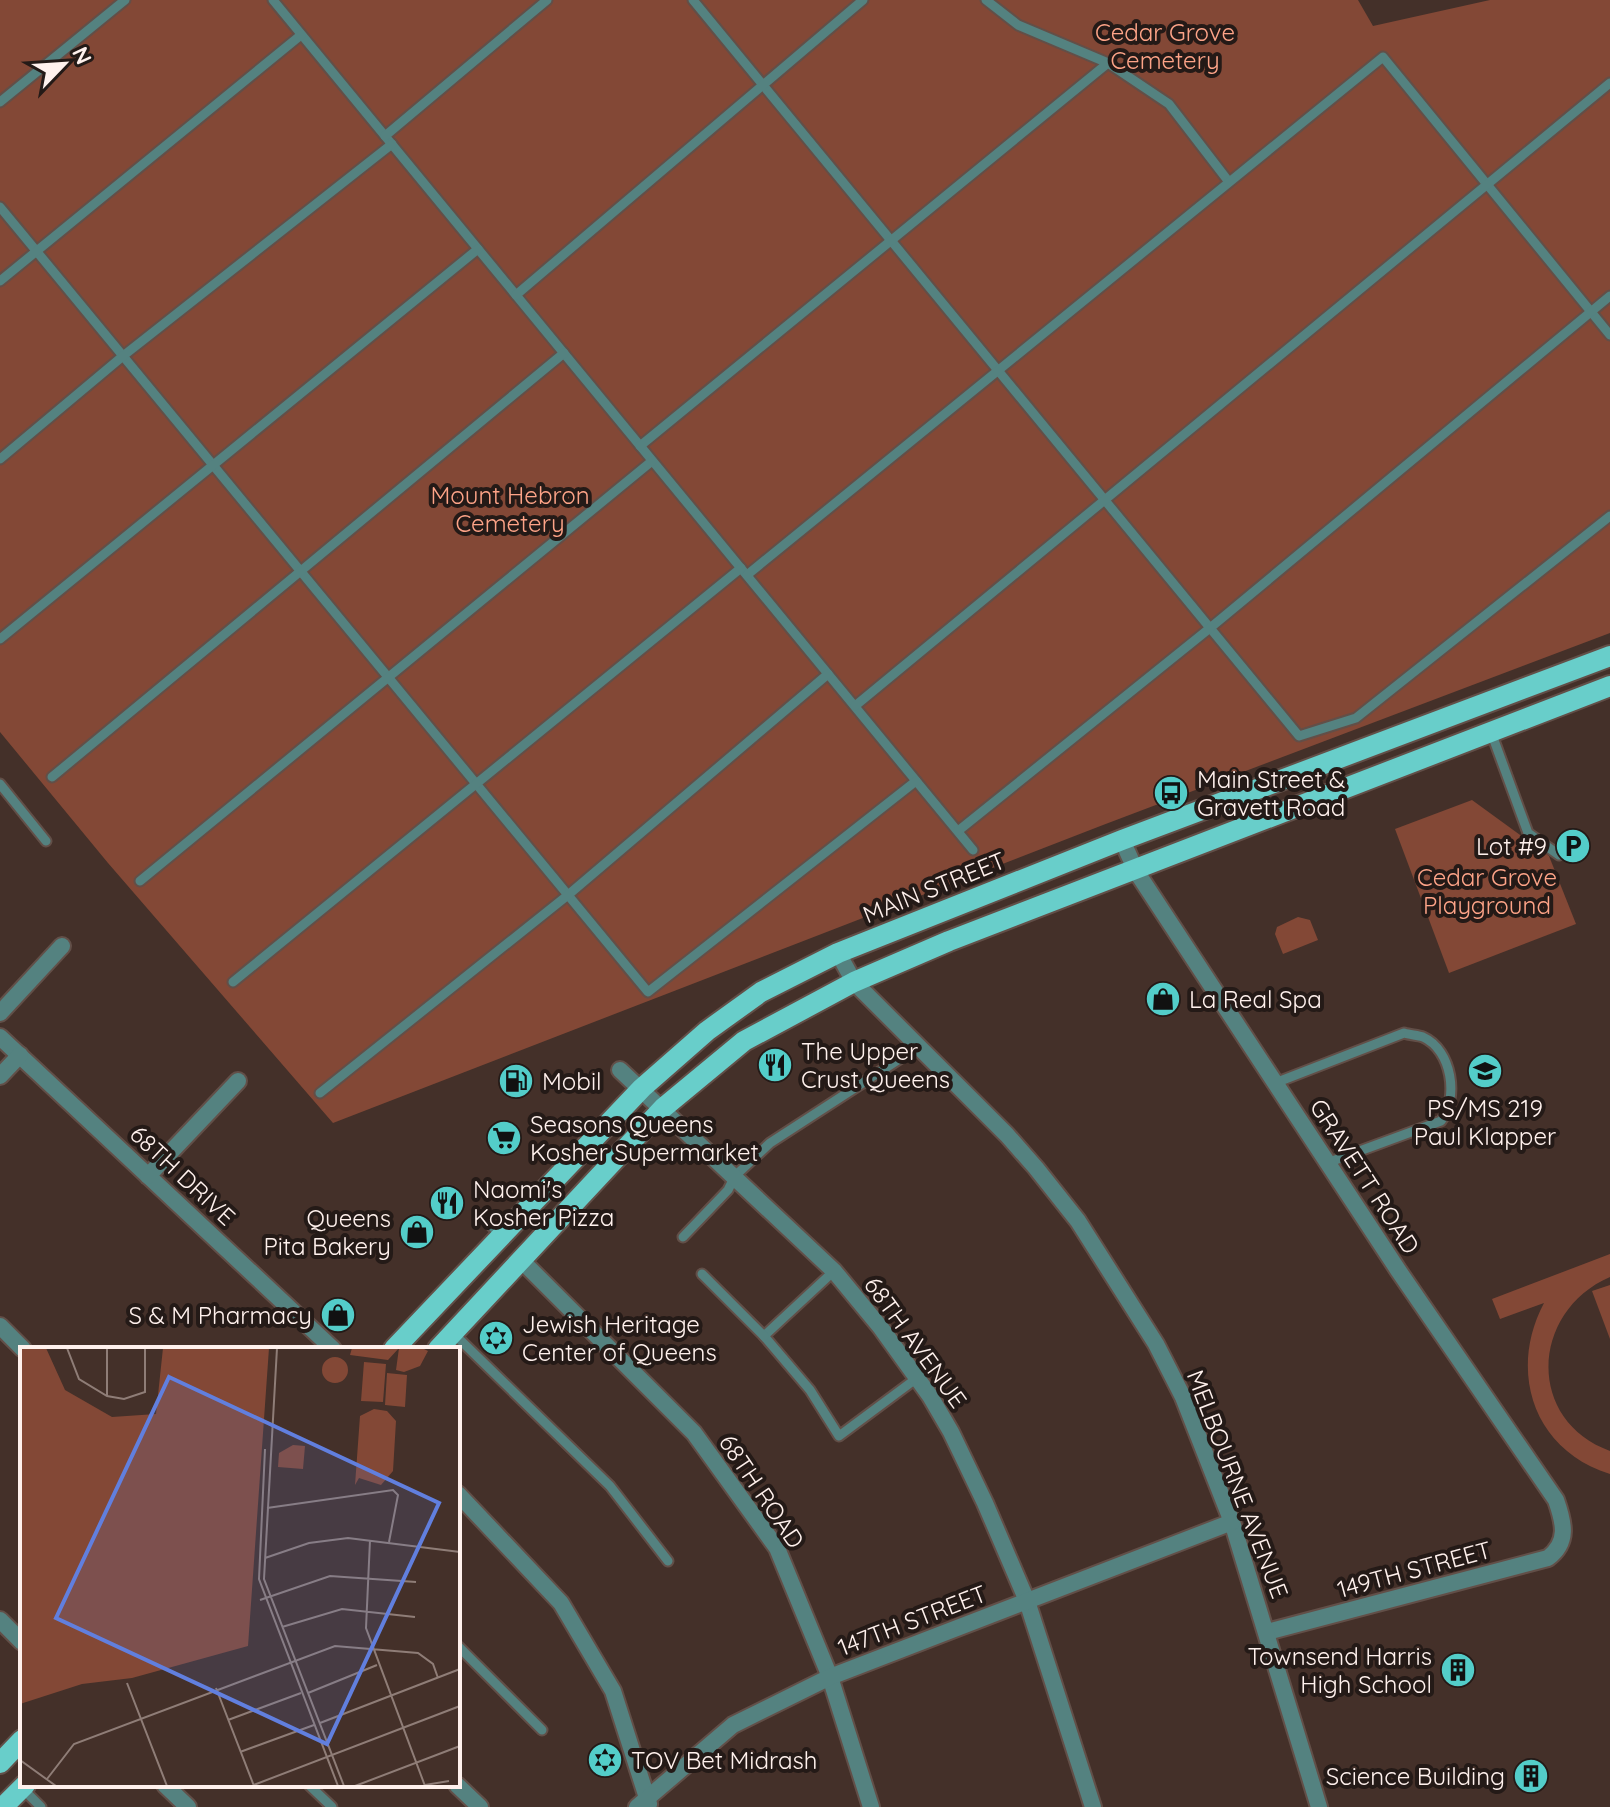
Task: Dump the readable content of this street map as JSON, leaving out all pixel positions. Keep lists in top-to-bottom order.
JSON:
{
  "streets": {
    "main road": ["MAIN STREET"],
    "street": [
      "68TH DRIVE",
      "GRAVETT ROAD",
      "68TH AVENUE",
      "MELBOURNE AVENUE",
      "68TH ROAD",
      "149TH STREET",
      "147TH STREET"
    ]
  },
  "crossings": [
    ["MAIN STREET", "GRAVETT ROAD"],
    ["MAIN STREET", "68TH AVENUE"],
    ["MAIN STREET", "MELBOURNE AVENUE"],
    ["GRAVETT ROAD", "149TH STREET"],
    ["68TH AVENUE", "147TH STREET"],
    ["MELBOURNE AVENUE", "149TH STREET"],
    ["MELBOURNE AVENUE", "147TH STREET"],
    ["68TH ROAD", "147TH STREET"]
  ],
  "parks": ["Cedar Grove Cemetery", "Mount Hebron Cemetery", "Cedar Grove Playground"],
  "places": {
    "bus stop": ["Main Street & Gravett Road"],
    "parking": ["Lot #9"],
    "shop": ["La Real Spa", "Queens Pita Bakery", "S & M Pharmacy"],
    "restaurant": ["The Upper Crust Queens", "Naomi's Kosher Pizza"],
    "school or university": ["PS/MS 219 Paul Klapper"],
    "fuel station": ["Mobil"],
    "supermarket": ["Seasons Queens Kosher Supermarket"],
    "synagogue": ["Jewish Heritage Center of Queens", "TOV Bet Midrash"],
    "building": ["Townsend Harris High School", "Science Building"]
  },
  "north": "top right"
}
